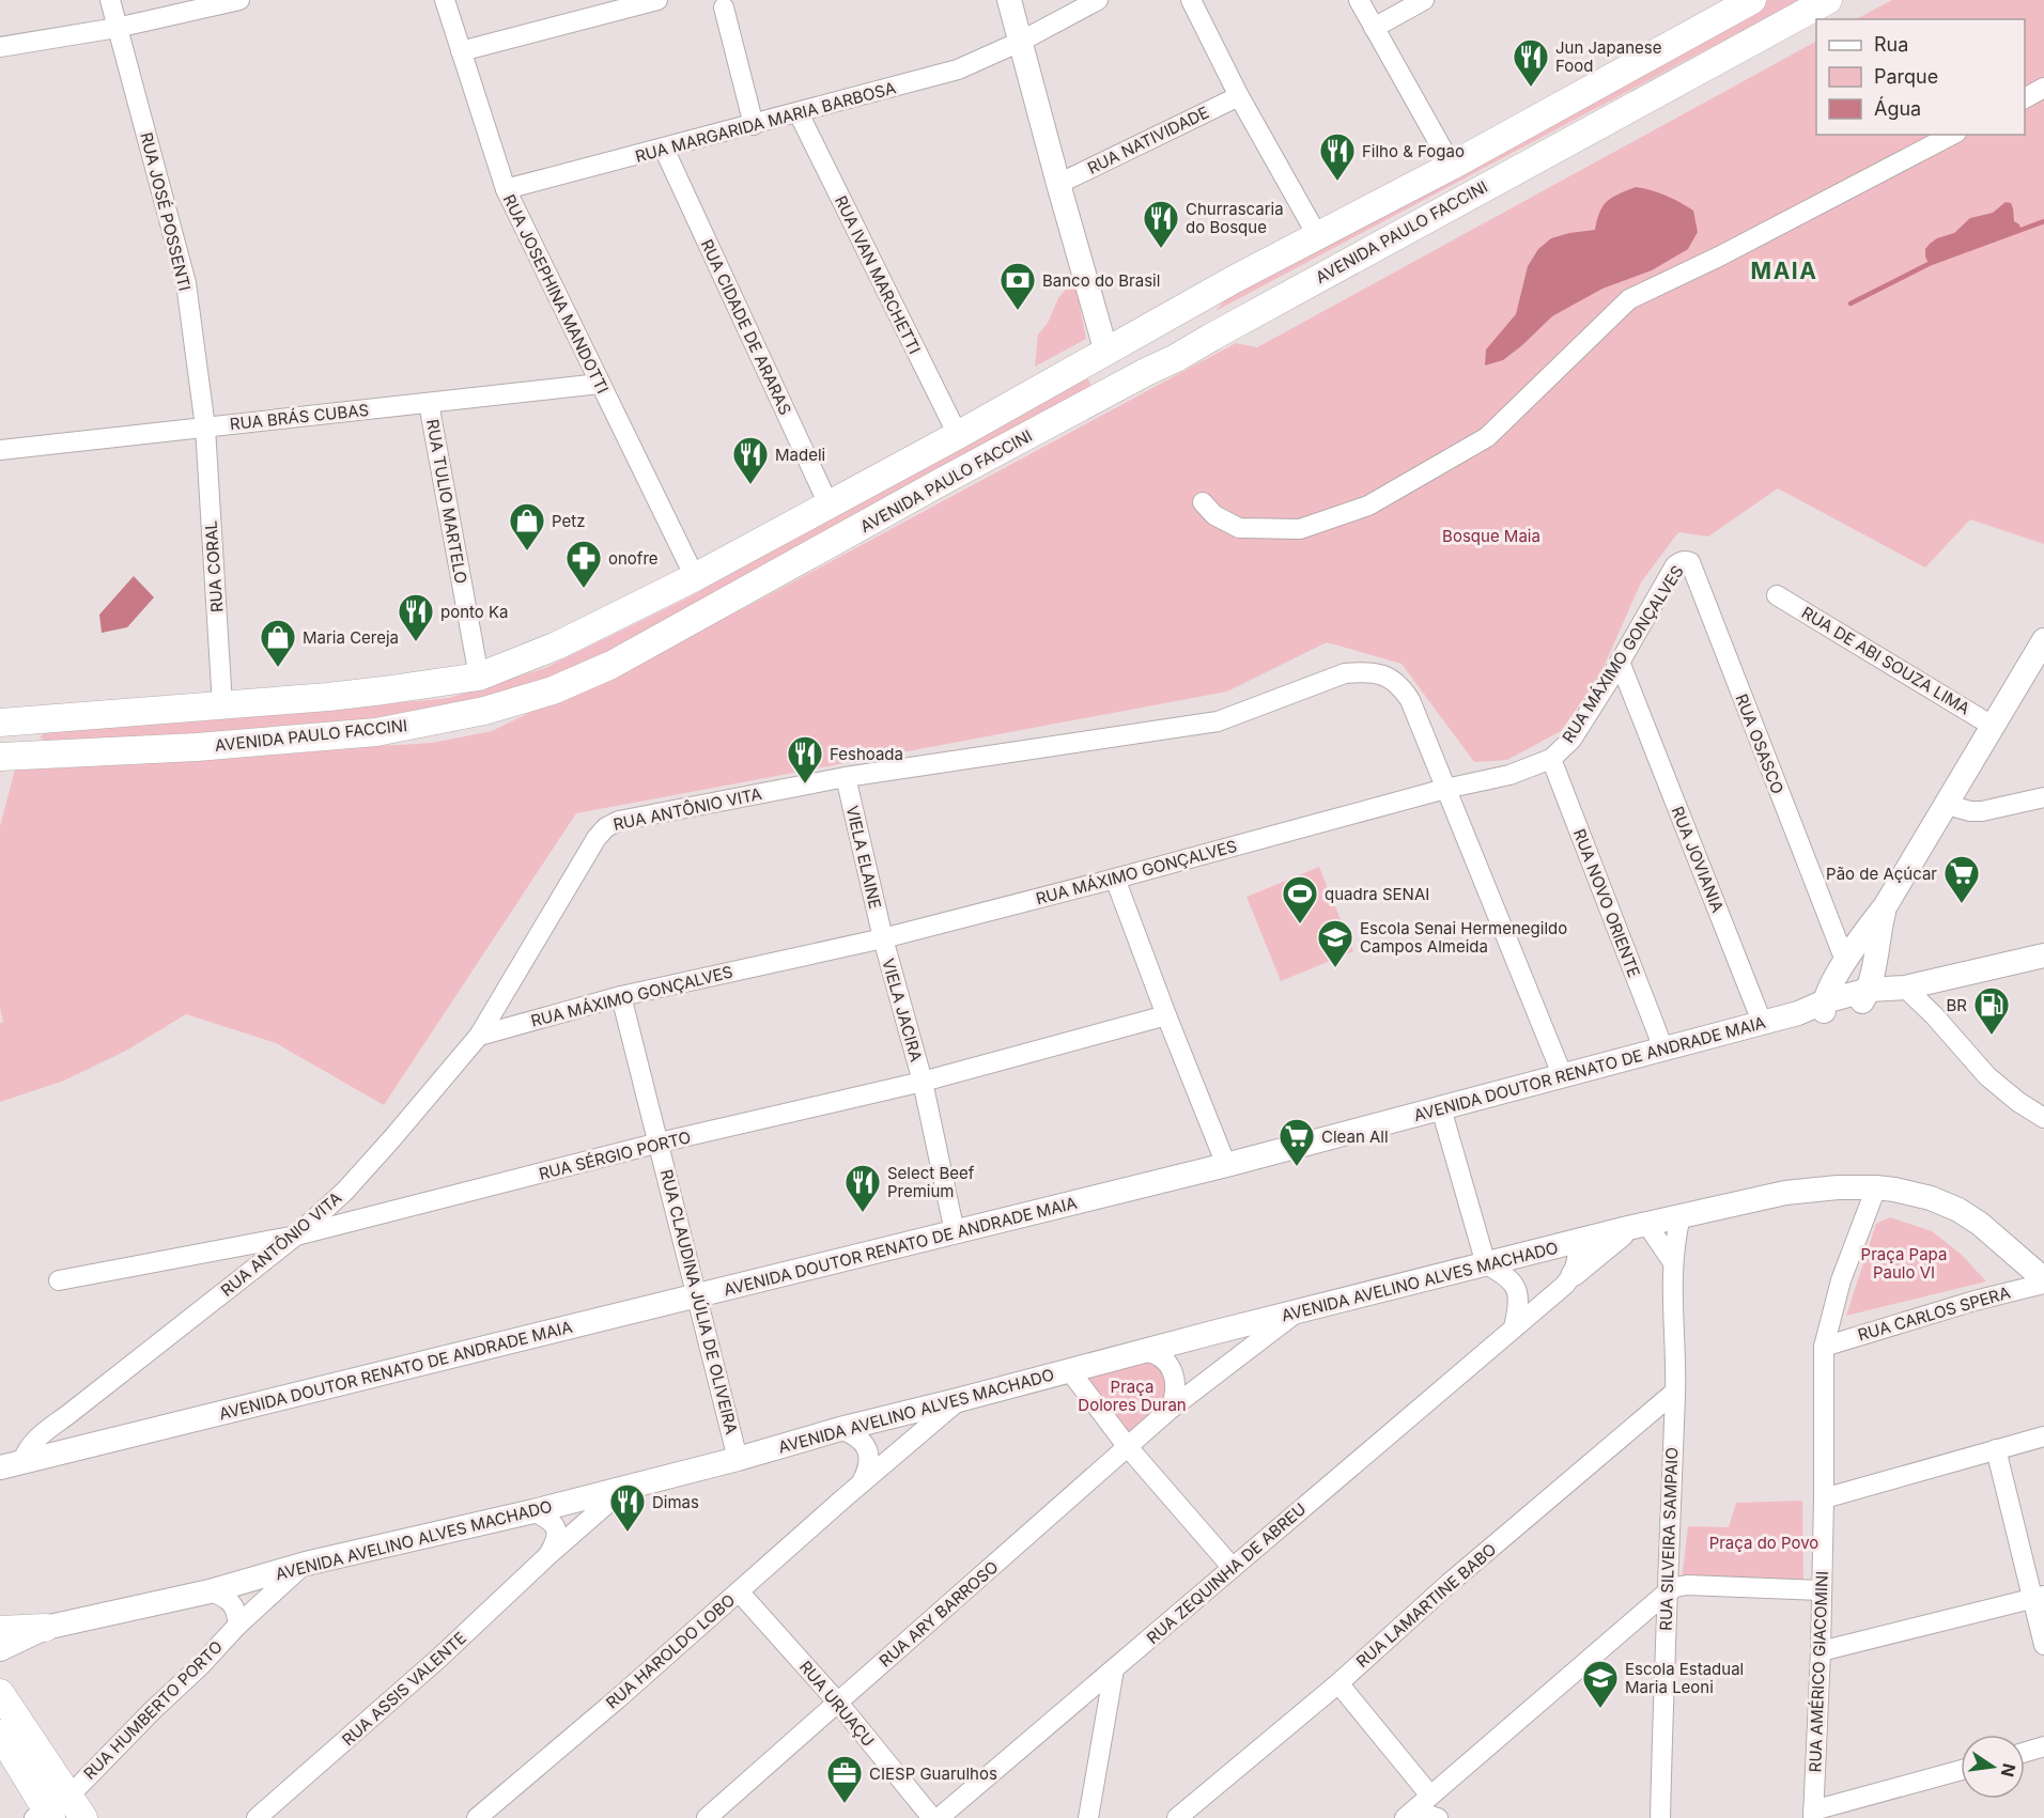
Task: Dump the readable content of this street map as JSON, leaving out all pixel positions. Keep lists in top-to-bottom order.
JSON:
{
  "streets": {
    "main road": ["AVENIDA PAULO FACCINI"],
    "street": [
      "RUA MARGARIDA MARIA BARBOSA",
      "RUA NATIVIDADE",
      "RUA JOSÉ POSSENTI",
      "RUA IVAN MARCHETTI",
      "RUA JOSEPHINA MANDOTTI",
      "RUA CIDADE DE ARARAS",
      "RUA BRÁS CUBAS",
      "RUA TULIO MARTELO",
      "RUA CORAL",
      "RUA MÁXIMO GONÇALVES",
      "RUA DE ABI SOUZA LIMA",
      "RUA OSASCO",
      "RUA ANTÔNIO VITA",
      "VIELA ELAINE",
      "RUA JOVIANIA",
      "RUA NOVO ORIENTE",
      "VIELA JACIRA",
      "AVENIDA DOUTOR RENATO DE ANDRADE MAIA",
      "RUA SÉRGIO PORTO",
      "AVENIDA AVELINO ALVES MACHADO",
      "RUA CLAUDINA JÚLIA DE OLIVEIRA",
      "RUA CARLOS SPERA",
      "RUA SILVEIRA SAMPAIO",
      "RUA ZEQUINHA DE ABREU",
      "RUA LAMARTINE BABO",
      "RUA ARY BARROSO",
      "RUA HAROLDO LOBO",
      "RUA AMÉRICO GIACOMINI",
      "RUA ASSIS VALENTE",
      "RUA URUAÇU",
      "RUA HUMBERTO PORTO"
    ]
  },
  "crossings": [
    ["RUA MARGARIDA MARIA BARBOSA", "RUA IVAN MARCHETTI"],
    ["RUA MARGARIDA MARIA BARBOSA", "RUA JOSEPHINA MANDOTTI"],
    ["RUA MARGARIDA MARIA BARBOSA", "RUA CIDADE DE ARARAS"],
    ["RUA JOSÉ POSSENTI", "RUA BRÁS CUBAS"],
    ["RUA JOSÉ POSSENTI", "RUA CORAL"],
    ["RUA JOSEPHINA MANDOTTI", "RUA BRÁS CUBAS"],
    ["RUA BRÁS CUBAS", "RUA TULIO MARTELO"],
    ["RUA BRÁS CUBAS", "RUA CORAL"],
    ["RUA MÁXIMO GONÇALVES", "RUA OSASCO"],
    ["RUA MÁXIMO GONÇALVES", "RUA ANTÔNIO VITA"],
    ["RUA MÁXIMO GONÇALVES", "VIELA ELAINE"],
    ["RUA MÁXIMO GONÇALVES", "RUA JOVIANIA"],
    ["RUA MÁXIMO GONÇALVES", "RUA NOVO ORIENTE"],
    ["RUA MÁXIMO GONÇALVES", "VIELA JACIRA"],
    ["RUA MÁXIMO GONÇALVES", "RUA CLAUDINA JÚLIA DE OLIVEIRA"],
    ["RUA ANTÔNIO VITA", "VIELA ELAINE"],
    ["RUA ANTÔNIO VITA", "AVENIDA DOUTOR RENATO DE ANDRADE MAIA"],
    ["RUA ANTÔNIO VITA", "RUA SÉRGIO PORTO"],
    ["VIELA ELAINE", "VIELA JACIRA"],
    ["RUA JOVIANIA", "AVENIDA DOUTOR RENATO DE ANDRADE MAIA"],
    ["RUA NOVO ORIENTE", "AVENIDA DOUTOR RENATO DE ANDRADE MAIA"],
    ["VIELA JACIRA", "AVENIDA DOUTOR RENATO DE ANDRADE MAIA"],
    ["VIELA JACIRA", "RUA SÉRGIO PORTO"],
    ["AVENIDA DOUTOR RENATO DE ANDRADE MAIA", "RUA CLAUDINA JÚLIA DE OLIVEIRA"],
    ["RUA SÉRGIO PORTO", "RUA CLAUDINA JÚLIA DE OLIVEIRA"],
    ["AVENIDA AVELINO ALVES MACHADO", "RUA CLAUDINA JÚLIA DE OLIVEIRA"],
    ["AVENIDA AVELINO ALVES MACHADO", "RUA CARLOS SPERA"],
    ["AVENIDA AVELINO ALVES MACHADO", "RUA SILVEIRA SAMPAIO"],
    ["AVENIDA AVELINO ALVES MACHADO", "RUA ARY BARROSO"],
    ["AVENIDA AVELINO ALVES MACHADO", "RUA HAROLDO LOBO"],
    ["AVENIDA AVELINO ALVES MACHADO", "RUA AMÉRICO GIACOMINI"],
    ["AVENIDA AVELINO ALVES MACHADO", "RUA ASSIS VALENTE"],
    ["AVENIDA AVELINO ALVES MACHADO", "RUA HUMBERTO PORTO"],
    ["RUA CARLOS SPERA", "RUA AMÉRICO GIACOMINI"],
    ["RUA SILVEIRA SAMPAIO", "RUA LAMARTINE BABO"],
    ["RUA ARY BARROSO", "RUA URUAÇU"],
    ["RUA HAROLDO LOBO", "RUA URUAÇU"]
  ],
  "districts": ["MAIA"],
  "parks": [
    "Bosque Maia",
    "Praça Papa Paulo VI",
    "Praça Dolores Duran",
    "Praça do Povo"
  ],
  "places": {
    "restaurant": [
      "Jun Japanese Food",
      "Filho & Fogao",
      "Churrascaria do Bosque",
      "Madeli",
      "ponto Ka",
      "Feshoada",
      "Select Beef Premium",
      "Dimas"
    ],
    "bank": ["Banco do Brasil"],
    "shop": ["Petz", "Maria Cereja"],
    "pharmacy": ["onofre"],
    "supermarket": ["Pão de Açúcar", "Clean All"],
    "sports": ["quadra SENAI"],
    "school or university": ["Escola Senai Hermenegildo Campos Almeida", "Escola Estadual Maria Leoni"],
    "fuel station": ["BR"],
    "office": ["CIESP Guarulhos"]
  },
  "legend": ["Rua", "Parque", "Água"],
  "north": "right"
}
